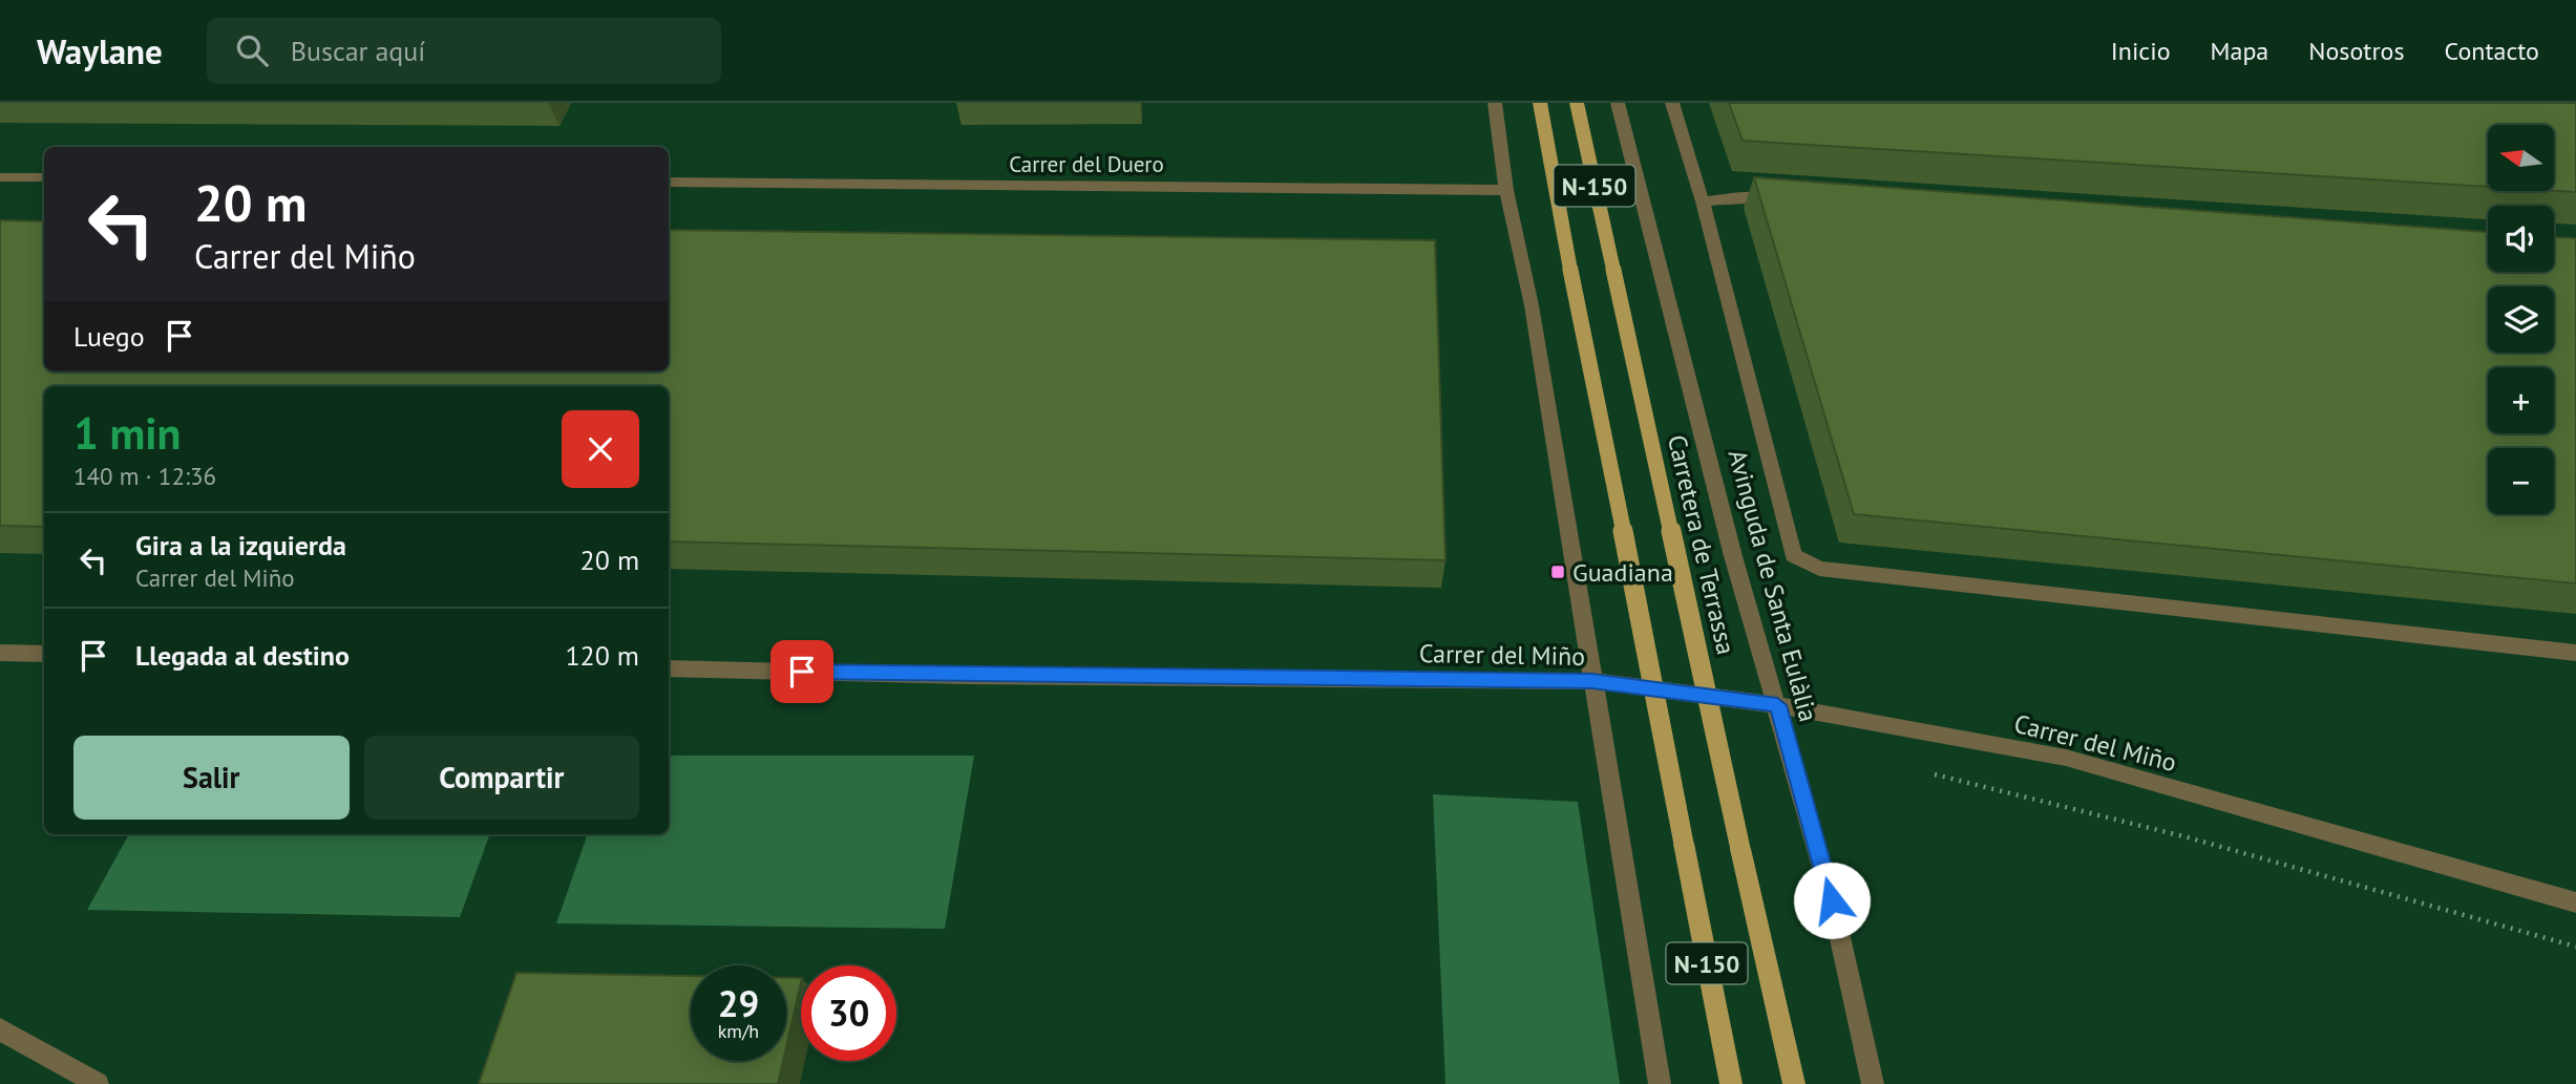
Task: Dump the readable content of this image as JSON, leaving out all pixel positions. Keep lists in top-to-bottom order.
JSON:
{
  "streets": {
    "main road": ["N-150", "Carretera de Terrassa"],
    "street": ["Carrer del Duero", "Avinguda de Santa Eulàlia", "Carrer del Miño"]
  },
  "crossings": [
    ["Avinguda de Santa Eulàlia", "Carrer del Miño"]
  ],
  "places": {
    "transit": ["Guadiana"]
  },
  "north": "left",
  "page": {
    "header": "Waylane",
    "search": "Buscar aquí",
    "nav": [
      "Inicio",
      "Mapa",
      "Nosotros",
      "Contacto"
    ],
    "map_buttons": ["+", "−"],
    "turn": ["20 m", "Carrer del Miño"],
    "then": "Luego",
    "heading": ["1 min", "140 m · 12:36"],
    "list": [
      {
        "name": "Gira a la izquierda",
        "note": "Carrer del Miño",
        "value": "20 m"
      },
      {
        "name": "Llegada al destino",
        "value": "120 m"
      }
    ],
    "buttons": ["Salir", "Compartir"],
    "speed": "29 km/h",
    "limit": "30"
  }
}
